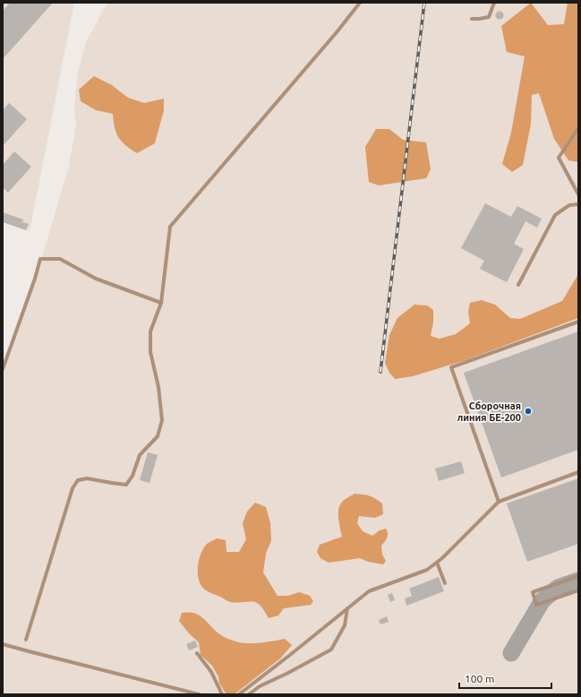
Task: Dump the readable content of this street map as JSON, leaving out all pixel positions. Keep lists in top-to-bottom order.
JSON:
{
  "places": ["Сборочная линия БЕ-200"],
  "scale_bar": "100 m"
}
